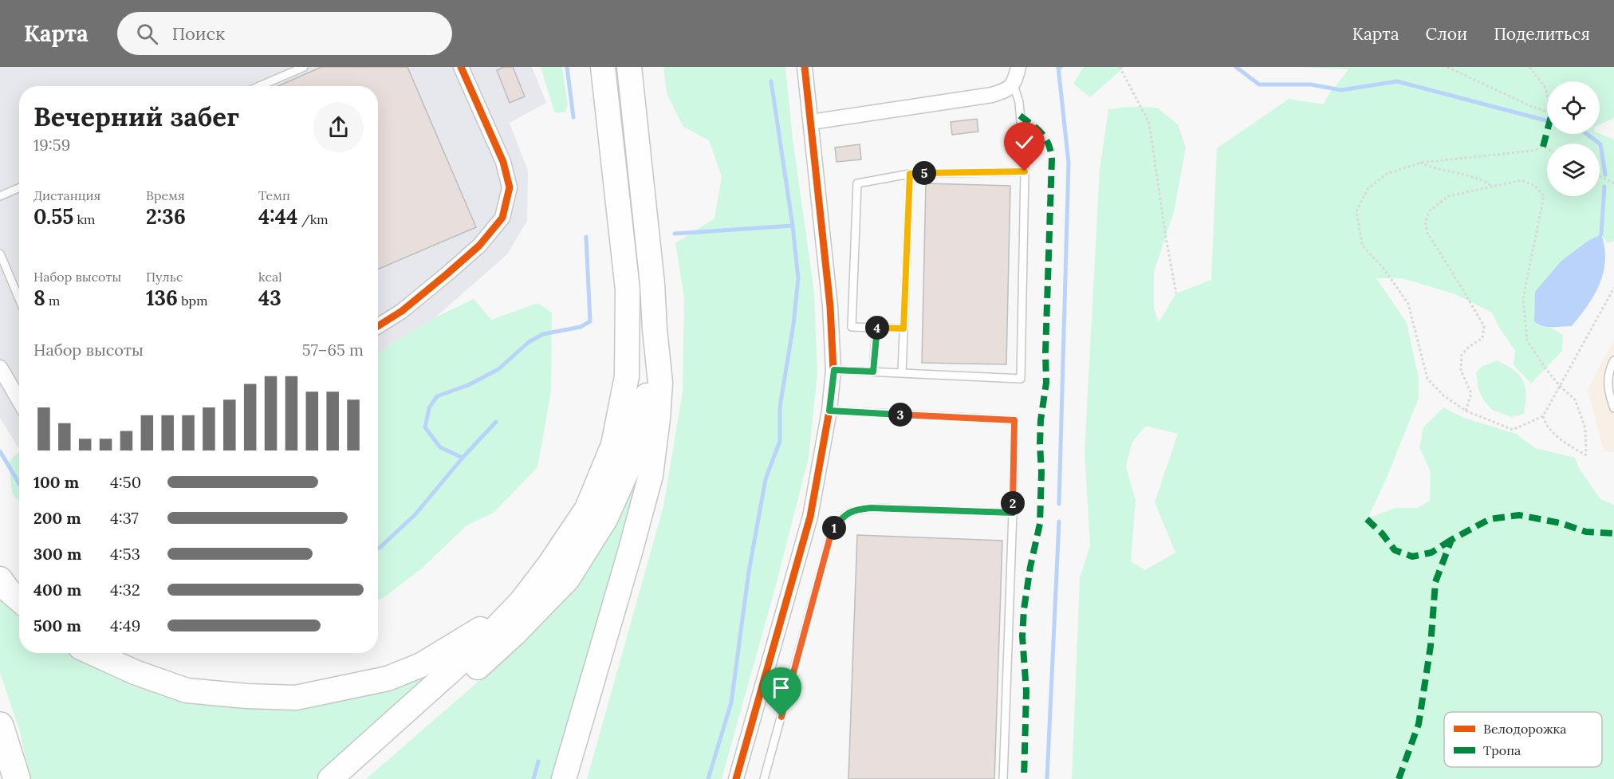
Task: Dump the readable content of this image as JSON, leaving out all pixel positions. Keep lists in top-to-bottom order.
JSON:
{
  "legend": ["Велодорожка", "Тропа"],
  "page": {
    "header": "Карта",
    "search": "Поиск",
    "nav": ["Карта", "Слои", "Поделиться"],
    "heading": ["Вечерний забег", "19:59"],
    "pins": [
      "5",
      "4",
      "3",
      "2",
      "1"
    ],
    "stats": [
      ["Дистанция", "0.55 km"],
      ["Время", "2:36"],
      ["Темп", "4:44 /km"],
      ["Набор высоты", "8 m"],
      ["Пульс", "136 bpm"],
      ["kcal", "43"]
    ],
    "chart": ["Набор высоты", "57–65 m"],
    "list": [
      {
        "name": "100 m",
        "note": "4:50"
      },
      {
        "name": "200 m",
        "note": "4:37"
      },
      {
        "name": "300 m",
        "note": "4:53"
      },
      {
        "name": "400 m",
        "note": "4:32"
      },
      {
        "name": "500 m",
        "note": "4:49"
      }
    ]
  }
}
